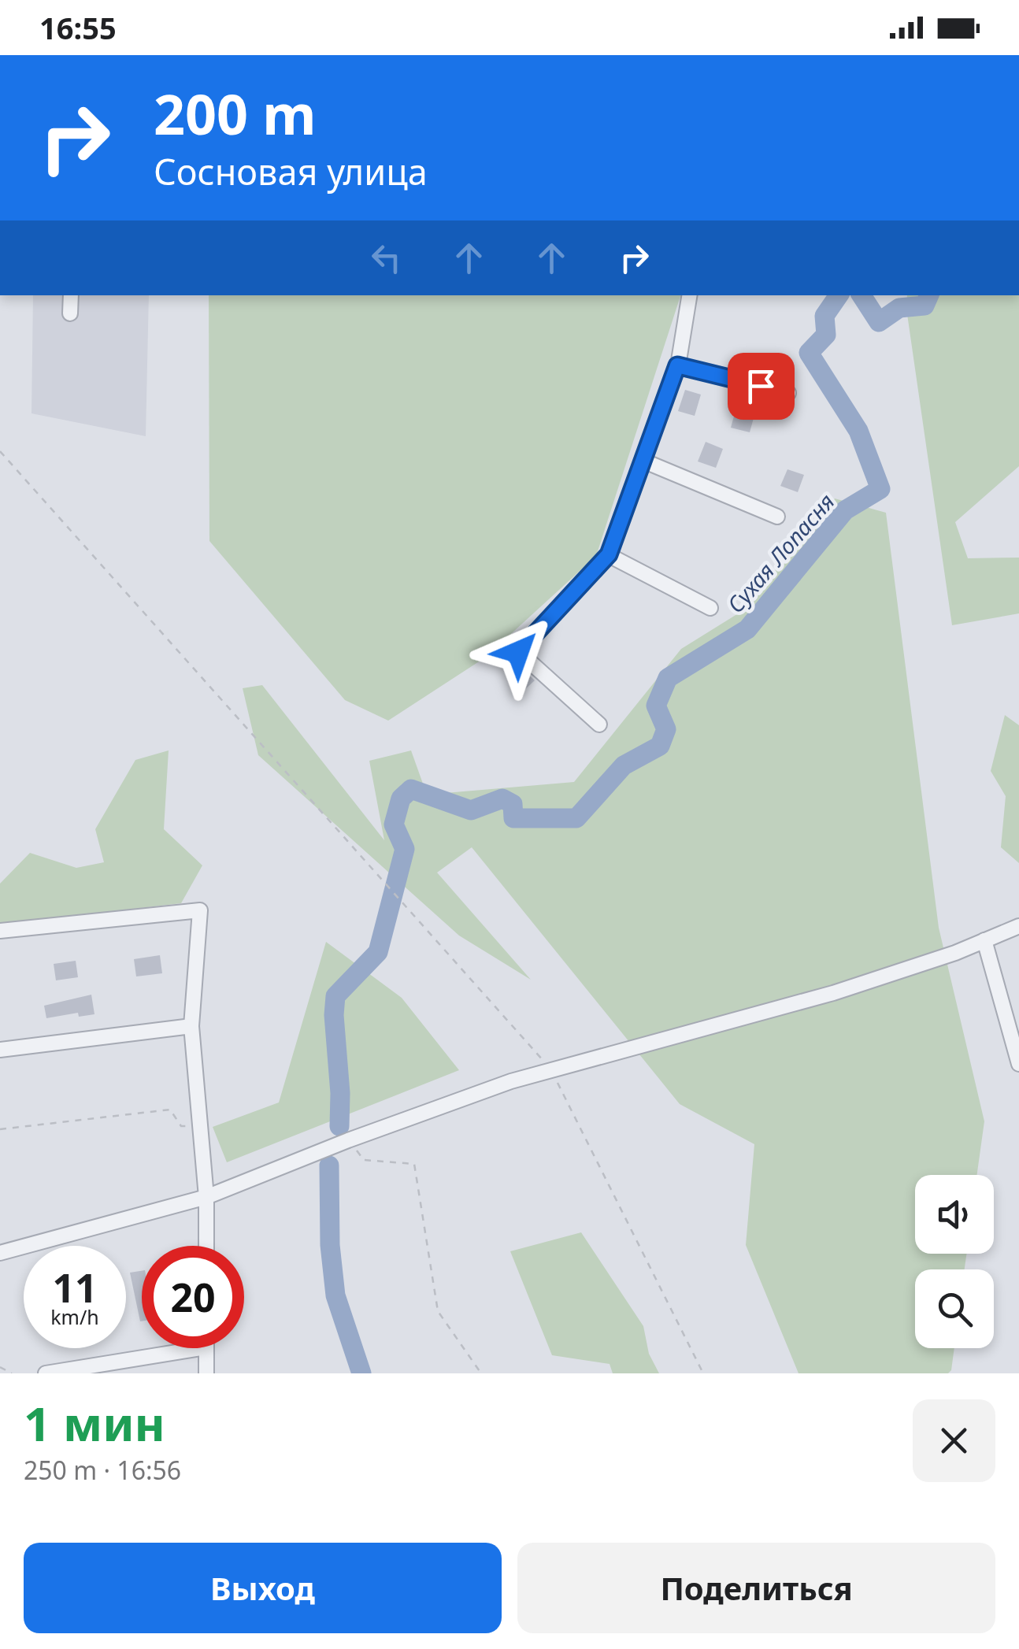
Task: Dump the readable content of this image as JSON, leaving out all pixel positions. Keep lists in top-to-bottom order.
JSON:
{
  "water": ["Сухая Лопасня"],
  "page": {
    "status": "16:55",
    "turn": ["200 m", "Сосновая улица"],
    "speed": "11 km/h",
    "limit": "20",
    "heading": ["1 мин", "250 m · 16:56"],
    "buttons": ["Выход", "Поделиться"]
  }
}
